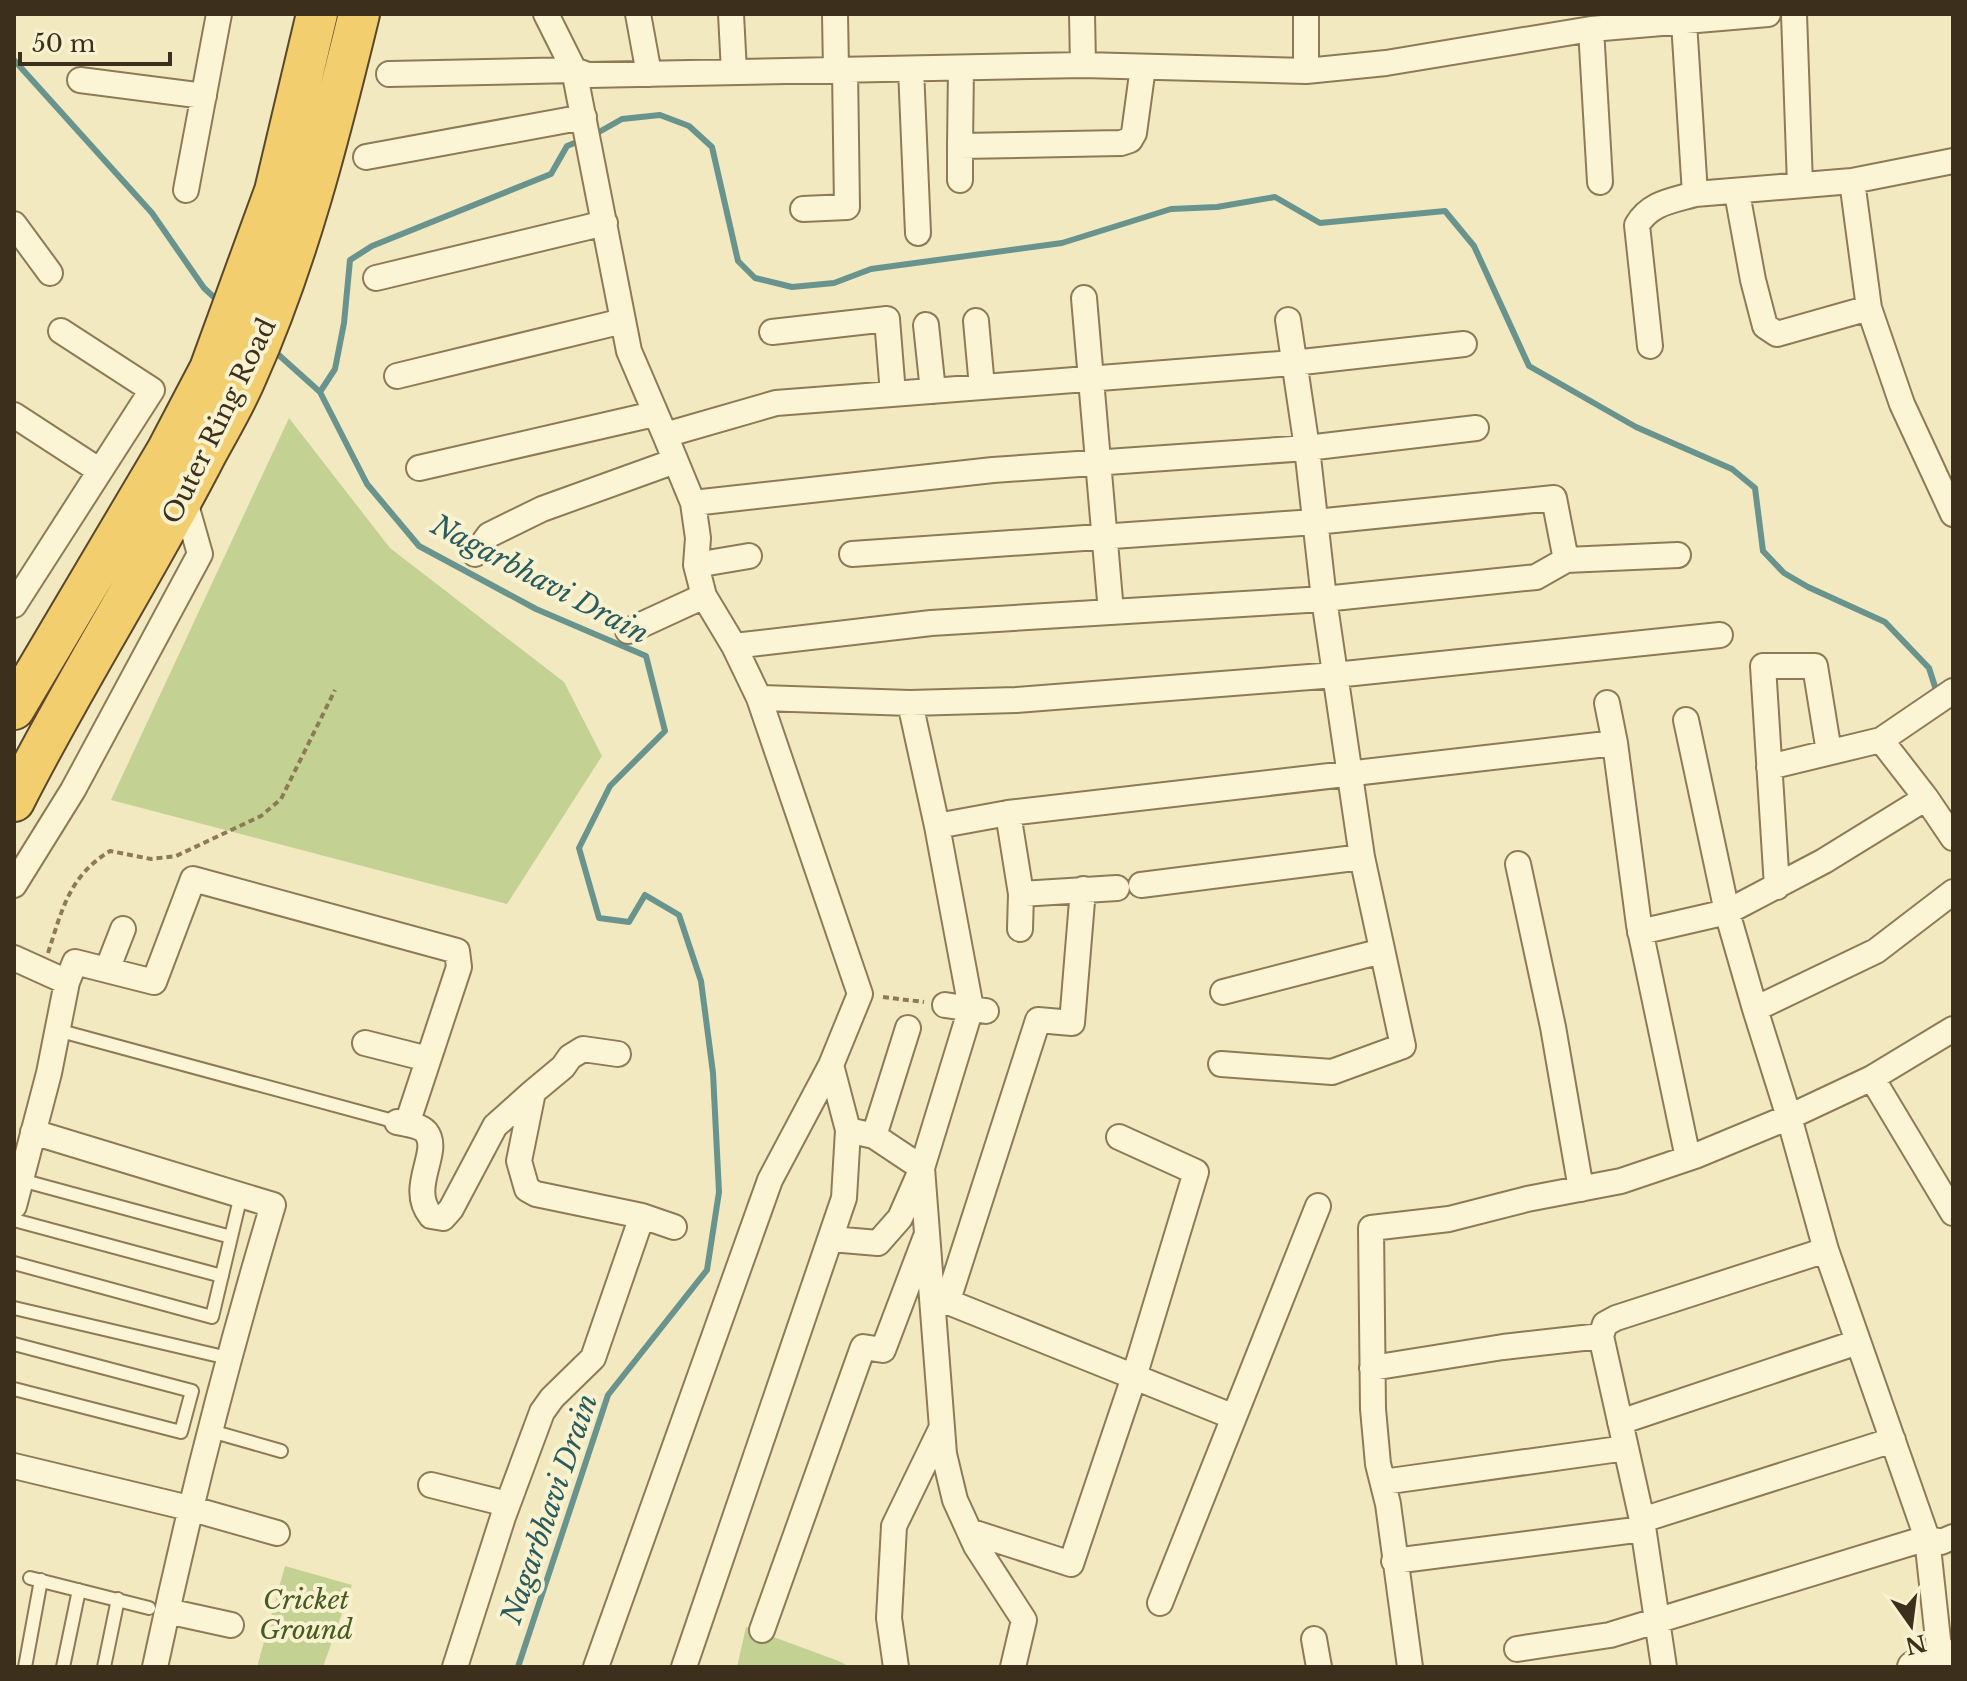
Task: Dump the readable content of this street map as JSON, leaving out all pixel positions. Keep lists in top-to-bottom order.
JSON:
{
  "streets": {
    "highway": ["Outer Ring Road"]
  },
  "water": ["Nagarbhavi Drain"],
  "parks": ["Cricket Ground"],
  "scale_bar": "50 m",
  "north": "bottom"
}
